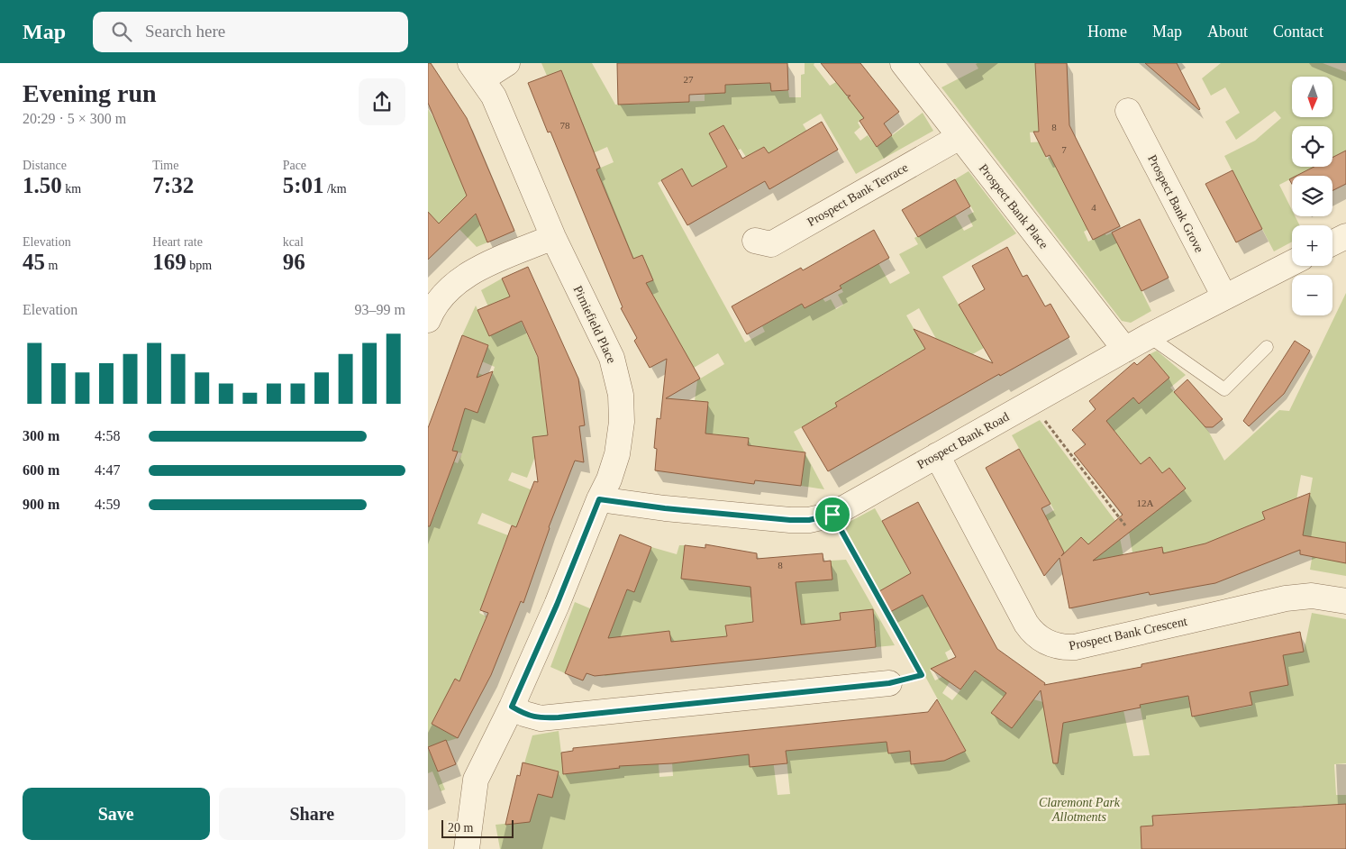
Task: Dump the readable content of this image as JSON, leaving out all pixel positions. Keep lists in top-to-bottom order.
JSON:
{
  "streets": {
    "street": [
      "Prospect Bank Terrace",
      "Prospect Bank Grove",
      "Prospect Bank Place",
      "Pirniefield Place",
      "Prospect Bank Road",
      "Prospect Bank Crescent"
    ]
  },
  "crossings": [
    ["Prospect Bank Terrace", "Prospect Bank Place"],
    ["Prospect Bank Grove", "Prospect Bank Road"],
    ["Prospect Bank Place", "Prospect Bank Road"],
    ["Pirniefield Place", "Prospect Bank Road"],
    ["Prospect Bank Road", "Prospect Bank Crescent"]
  ],
  "parks": ["Claremont Park Allotments"],
  "house_numbers": [
    "27",
    "78",
    "8",
    "7",
    "4",
    "12A",
    "8"
  ],
  "scale_bar": "20 m",
  "north": "bottom",
  "page": {
    "header": "Map",
    "search": "Search here",
    "nav": [
      "Home",
      "Map",
      "About",
      "Contact"
    ],
    "heading": ["Evening run", "20:29 · 5 × 300 m"],
    "map_buttons": ["+", "−"],
    "stats": [
      ["Distance", "1.50 km"],
      ["Time", "7:32"],
      ["Pace", "5:01 /km"],
      ["Elevation", "45 m"],
      ["Heart rate", "169 bpm"],
      ["kcal", "96"]
    ],
    "chart": ["Elevation", "93–99 m"],
    "list": [
      {
        "name": "300 m",
        "note": "4:58"
      },
      {
        "name": "600 m",
        "note": "4:47"
      },
      {
        "name": "900 m",
        "note": "4:59"
      }
    ],
    "buttons": ["Save", "Share"],
    "scale": "20 m"
  }
}
